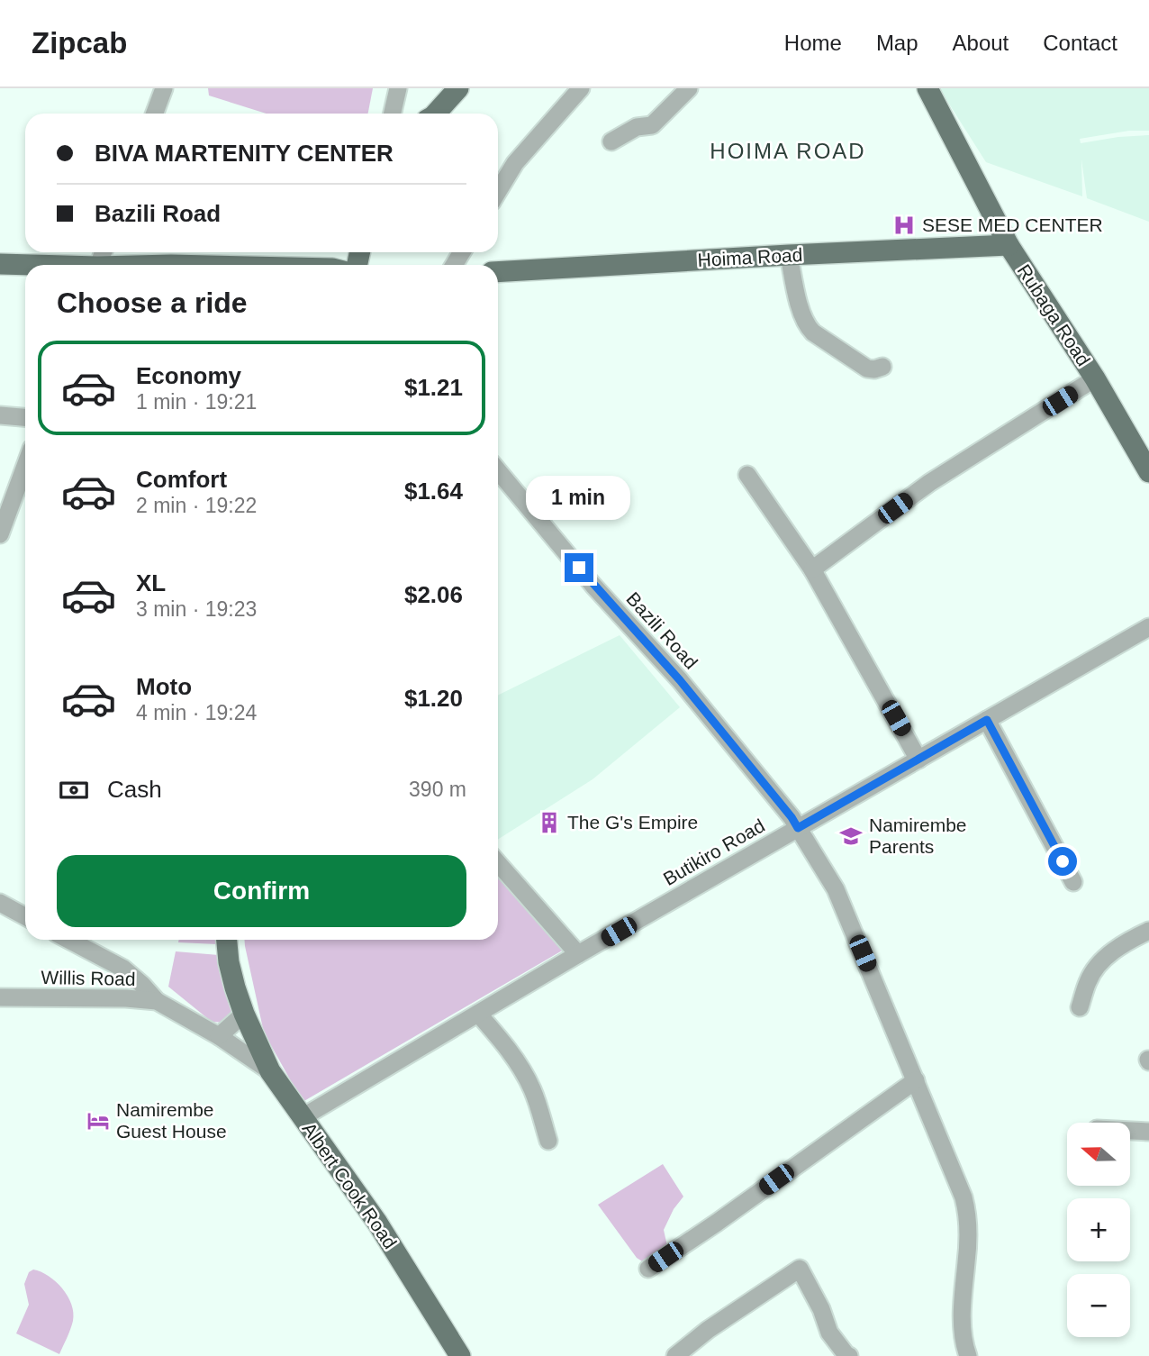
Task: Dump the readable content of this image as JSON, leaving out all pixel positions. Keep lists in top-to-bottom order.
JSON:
{
  "streets": {
    "main road": ["Hoima Road", "Rubaga Road", "Albert Cook Road"],
    "street": ["Bazili Road", "Butikiro Road", "Willis Road"]
  },
  "crossings": [
    ["Hoima Road", "Rubaga Road"],
    ["Bazili Road", "Butikiro Road"],
    ["Butikiro Road", "Albert Cook Road"],
    ["Willis Road", "Albert Cook Road"]
  ],
  "districts": ["HOIMA ROAD"],
  "places": {
    "hospital": ["SESE MED CENTER"],
    "building": ["The G's Empire"],
    "school or university": ["Namirembe Parents"],
    "hotel": ["Namirembe Guest House"]
  },
  "north": "left",
  "page": {
    "header": "Zipcab",
    "nav": [
      "Home",
      "Map",
      "About",
      "Contact"
    ],
    "banner": ["BIVA MARTENITY CENTER", "Bazili Road"],
    "heading": "Choose a ride",
    "list": [
      {
        "name": "Economy",
        "note": "1 min · 19:21",
        "value": "$1.21"
      },
      {
        "name": "Comfort",
        "note": "2 min · 19:22",
        "value": "$1.64"
      },
      {
        "name": "XL",
        "note": "3 min · 19:23",
        "value": "$2.06"
      },
      {
        "name": "Moto",
        "note": "4 min · 19:24",
        "value": "$1.20"
      }
    ],
    "bubble": "1 min",
    "pay": ["Cash", "390 m"],
    "buttons": "Confirm",
    "map_buttons": ["+", "−"]
  }
}
